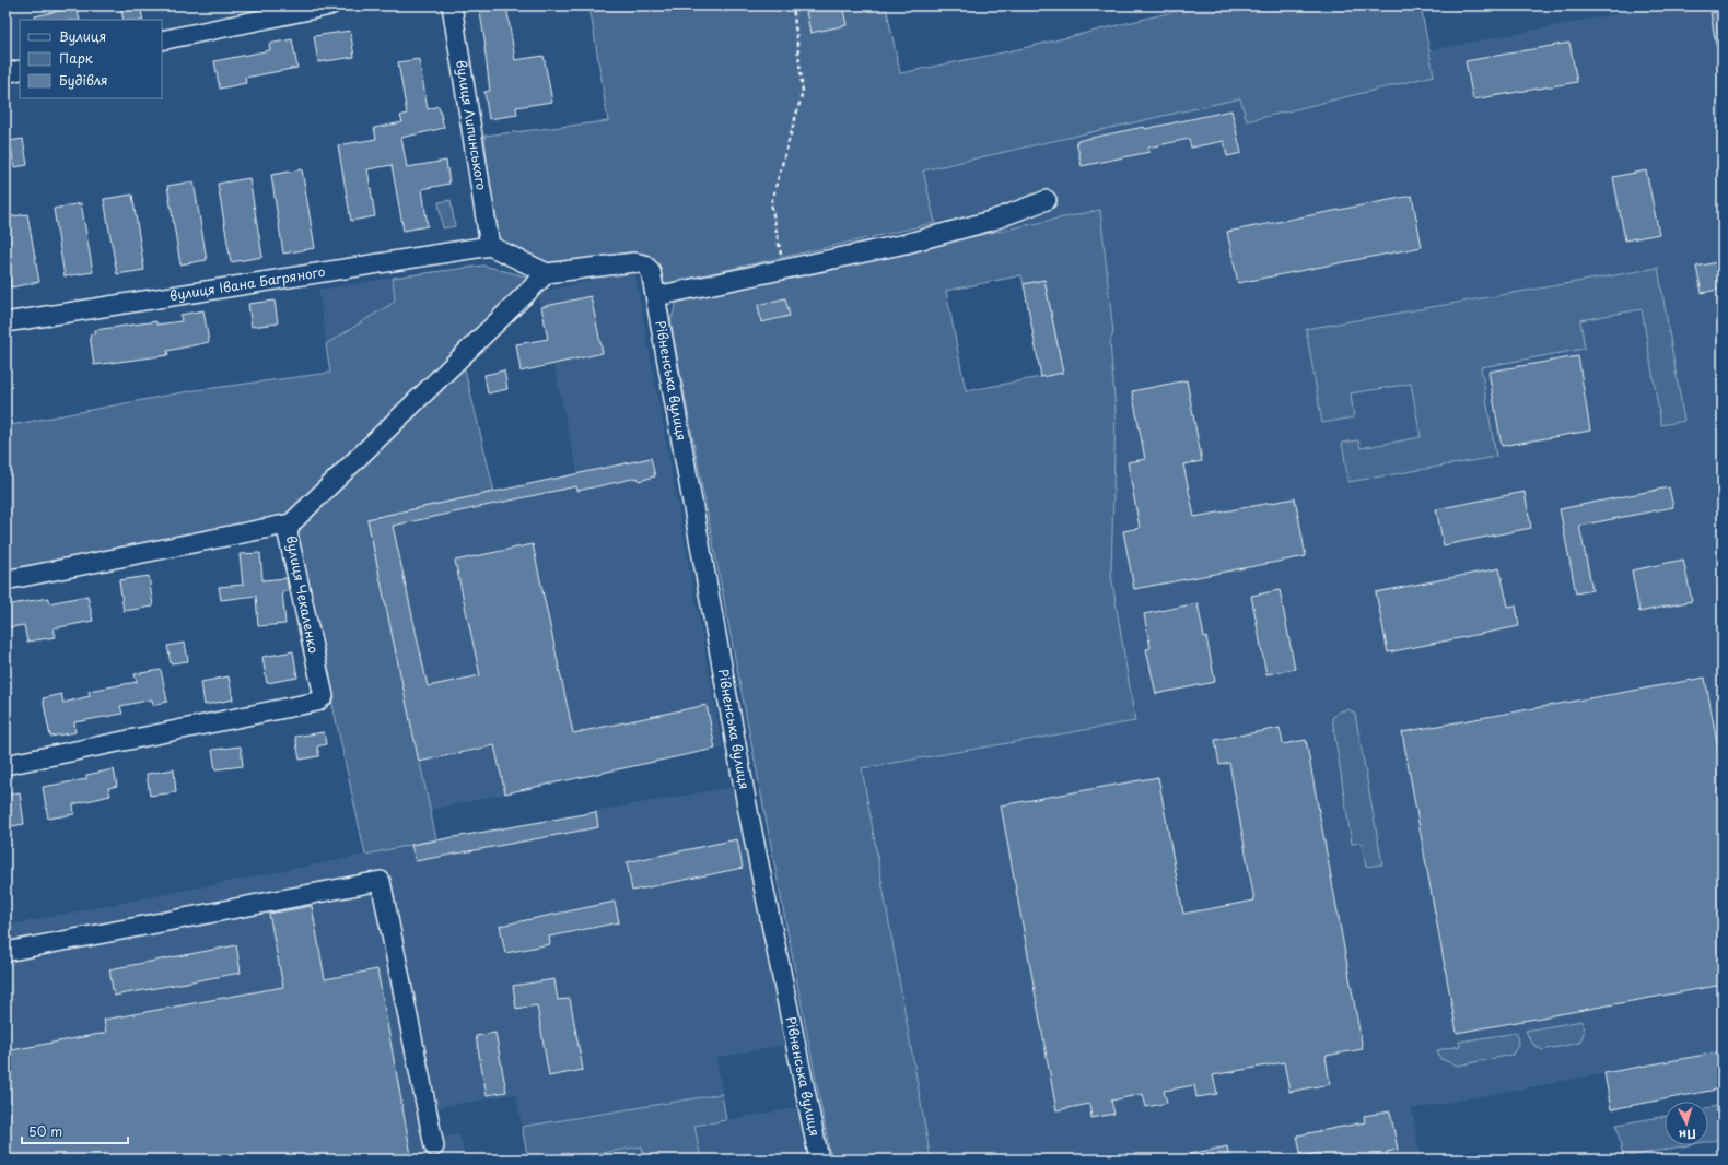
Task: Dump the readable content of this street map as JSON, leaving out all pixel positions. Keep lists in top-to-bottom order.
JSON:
{
  "streets": {
    "street": [
      "вулиця Липинського",
      "вулиця Івана Багряного",
      "Рівненська вулиця",
      "вулиця Чекаленко"
    ]
  },
  "crossings": [
    ["вулиця Липинського", "вулиця Івана Багряного"],
    ["Рівненська вулиця", "вулиця Чекаленко"]
  ],
  "legend": ["Вулиця", "Парк", "Будівля"],
  "scale_bar": "50 m",
  "north": "bottom"
}
